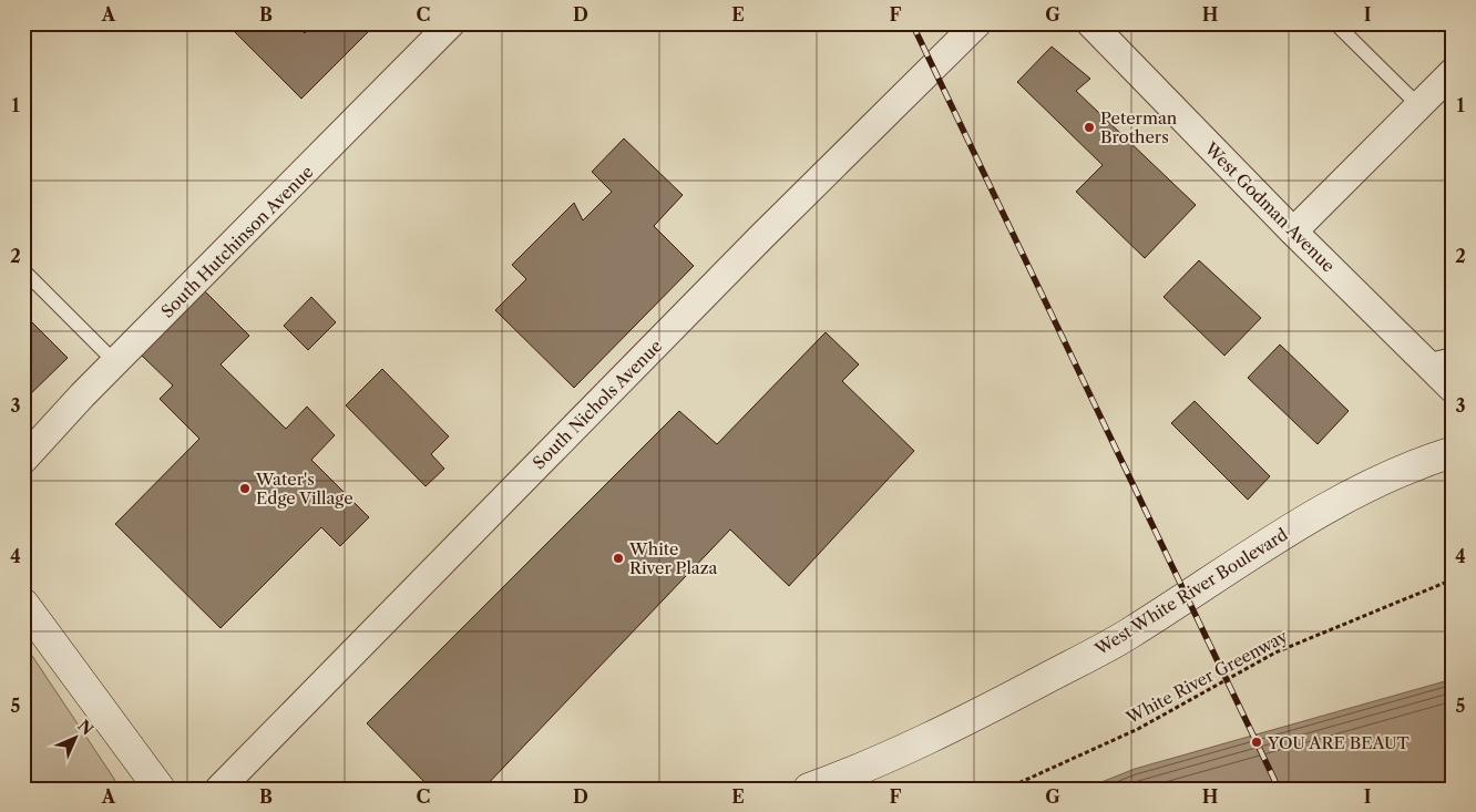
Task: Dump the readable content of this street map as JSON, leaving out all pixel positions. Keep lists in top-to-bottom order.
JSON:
{
  "streets": {
    "street": [
      "West Godman Avenue",
      "South Hutchinson Avenue",
      "South Nichols Avenue",
      "West White River Boulevard"
    ],
    "path": ["White River Greenway"]
  },
  "places": [
    "Peterman Brothers",
    "Water's Edge Village",
    "White River Plaza",
    "YOU ARE BEAUT"
  ],
  "north": "top right",
  "grid": {
    "columns": [
      "A",
      "B",
      "C",
      "D",
      "E",
      "F",
      "G",
      "H",
      "I"
    ],
    "rows": [
      "1",
      "2",
      "3",
      "4",
      "5"
    ]
  }
}
